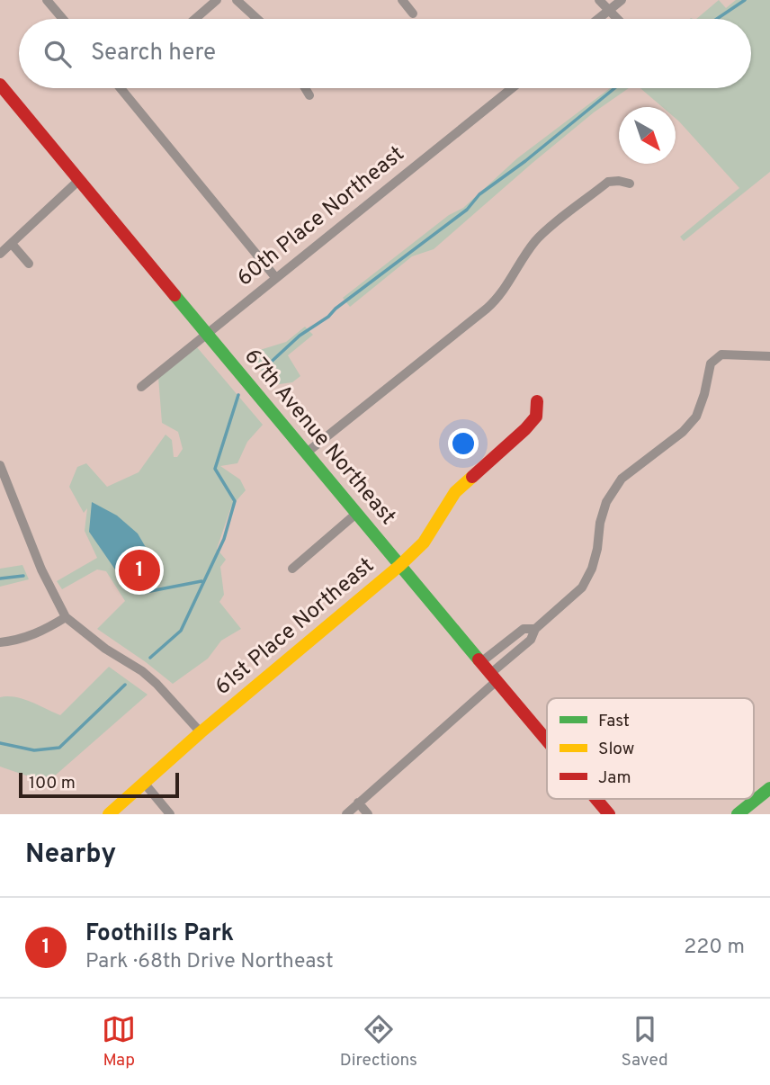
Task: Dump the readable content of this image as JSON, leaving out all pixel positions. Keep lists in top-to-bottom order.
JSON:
{
  "streets": {
    "street": ["60th Place Northeast", "67th Avenue Northeast", "61st Place Northeast"]
  },
  "crossings": [
    ["60th Place Northeast", "67th Avenue Northeast"],
    ["67th Avenue Northeast", "61st Place Northeast"]
  ],
  "legend": ["Fast", "Slow", "Jam"],
  "scale_bar": "100 m",
  "north": "bottom right",
  "page": {
    "search": "Search here",
    "pins": "1",
    "scale": "100 m",
    "heading": "Nearby",
    "list": [
      {
        "mark": "1",
        "name": "Foothills Park",
        "note": "Park · 68th Drive Northeast",
        "value": "220 m"
      }
    ],
    "nav": ["Map", "Directions", "Saved"]
  }
}
